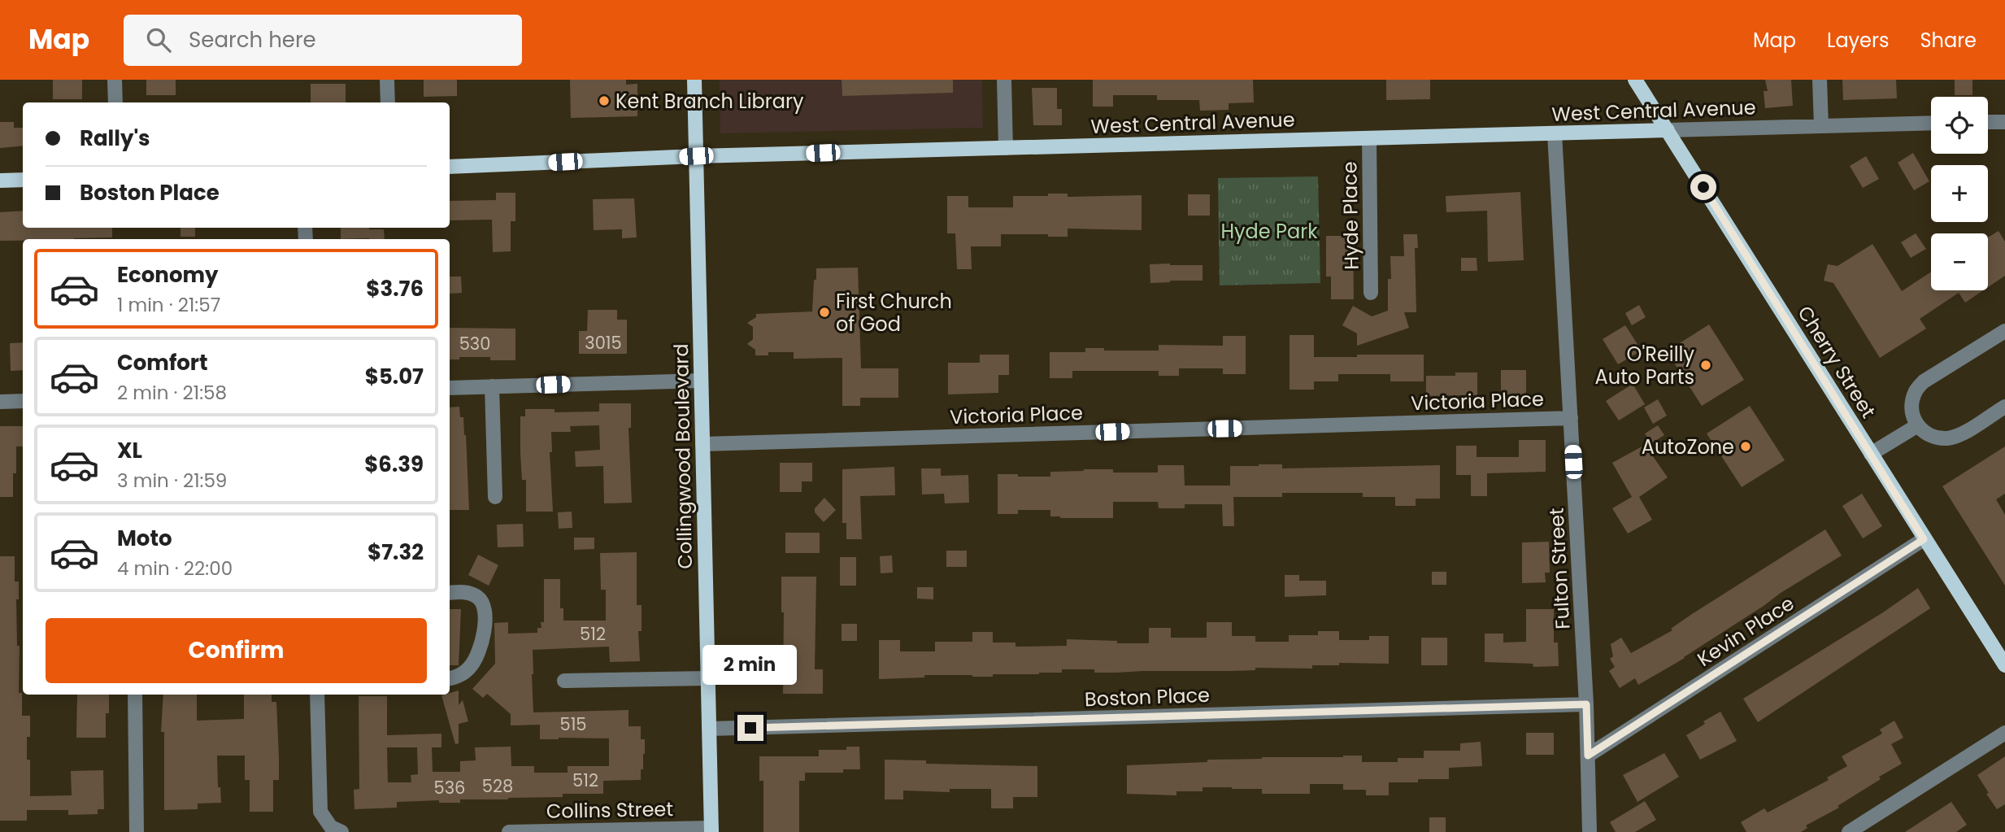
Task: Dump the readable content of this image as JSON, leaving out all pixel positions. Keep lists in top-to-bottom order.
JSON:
{
  "streets": {
    "main road": ["West Central Avenue", "Cherry Street", "Collingwood Boulevard"],
    "street": [
      "Hyde Place",
      "Victoria Place",
      "Fulton Street",
      "Kevin Place",
      "Boston Place",
      "Collins Street"
    ]
  },
  "crossings": [
    ["West Central Avenue", "Hyde Place"],
    ["West Central Avenue", "Cherry Street"],
    ["West Central Avenue", "Collingwood Boulevard"],
    ["West Central Avenue", "Fulton Street"],
    ["Cherry Street", "Kevin Place"],
    ["Victoria Place", "Collingwood Boulevard"],
    ["Victoria Place", "Fulton Street"],
    ["Collingwood Boulevard", "Boston Place"],
    ["Collingwood Boulevard", "Collins Street"],
    ["Fulton Street", "Kevin Place"],
    ["Fulton Street", "Boston Place"]
  ],
  "parks": ["Hyde Park"],
  "places": [
    "Kent Branch Library",
    "First Church of God",
    "O'Reilly Auto Parts",
    "AutoZone"
  ],
  "house_numbers": [
    "3015",
    "530",
    "512",
    "515",
    "512",
    "528",
    "536"
  ],
  "page": {
    "header": "Map",
    "search": "Search here",
    "nav": ["Map", "Layers", "Share"],
    "map_buttons": ["+", "−"],
    "banner": ["Rally's", "Boston Place"],
    "list": [
      {
        "name": "Economy",
        "note": "1 min · 21:57",
        "value": "$3.76"
      },
      {
        "name": "Comfort",
        "note": "2 min · 21:58",
        "value": "$5.07"
      },
      {
        "name": "XL",
        "note": "3 min · 21:59",
        "value": "$6.39"
      },
      {
        "name": "Moto",
        "note": "4 min · 22:00",
        "value": "$7.32"
      }
    ],
    "buttons": "Confirm",
    "bubble": "2 min"
  }
}
